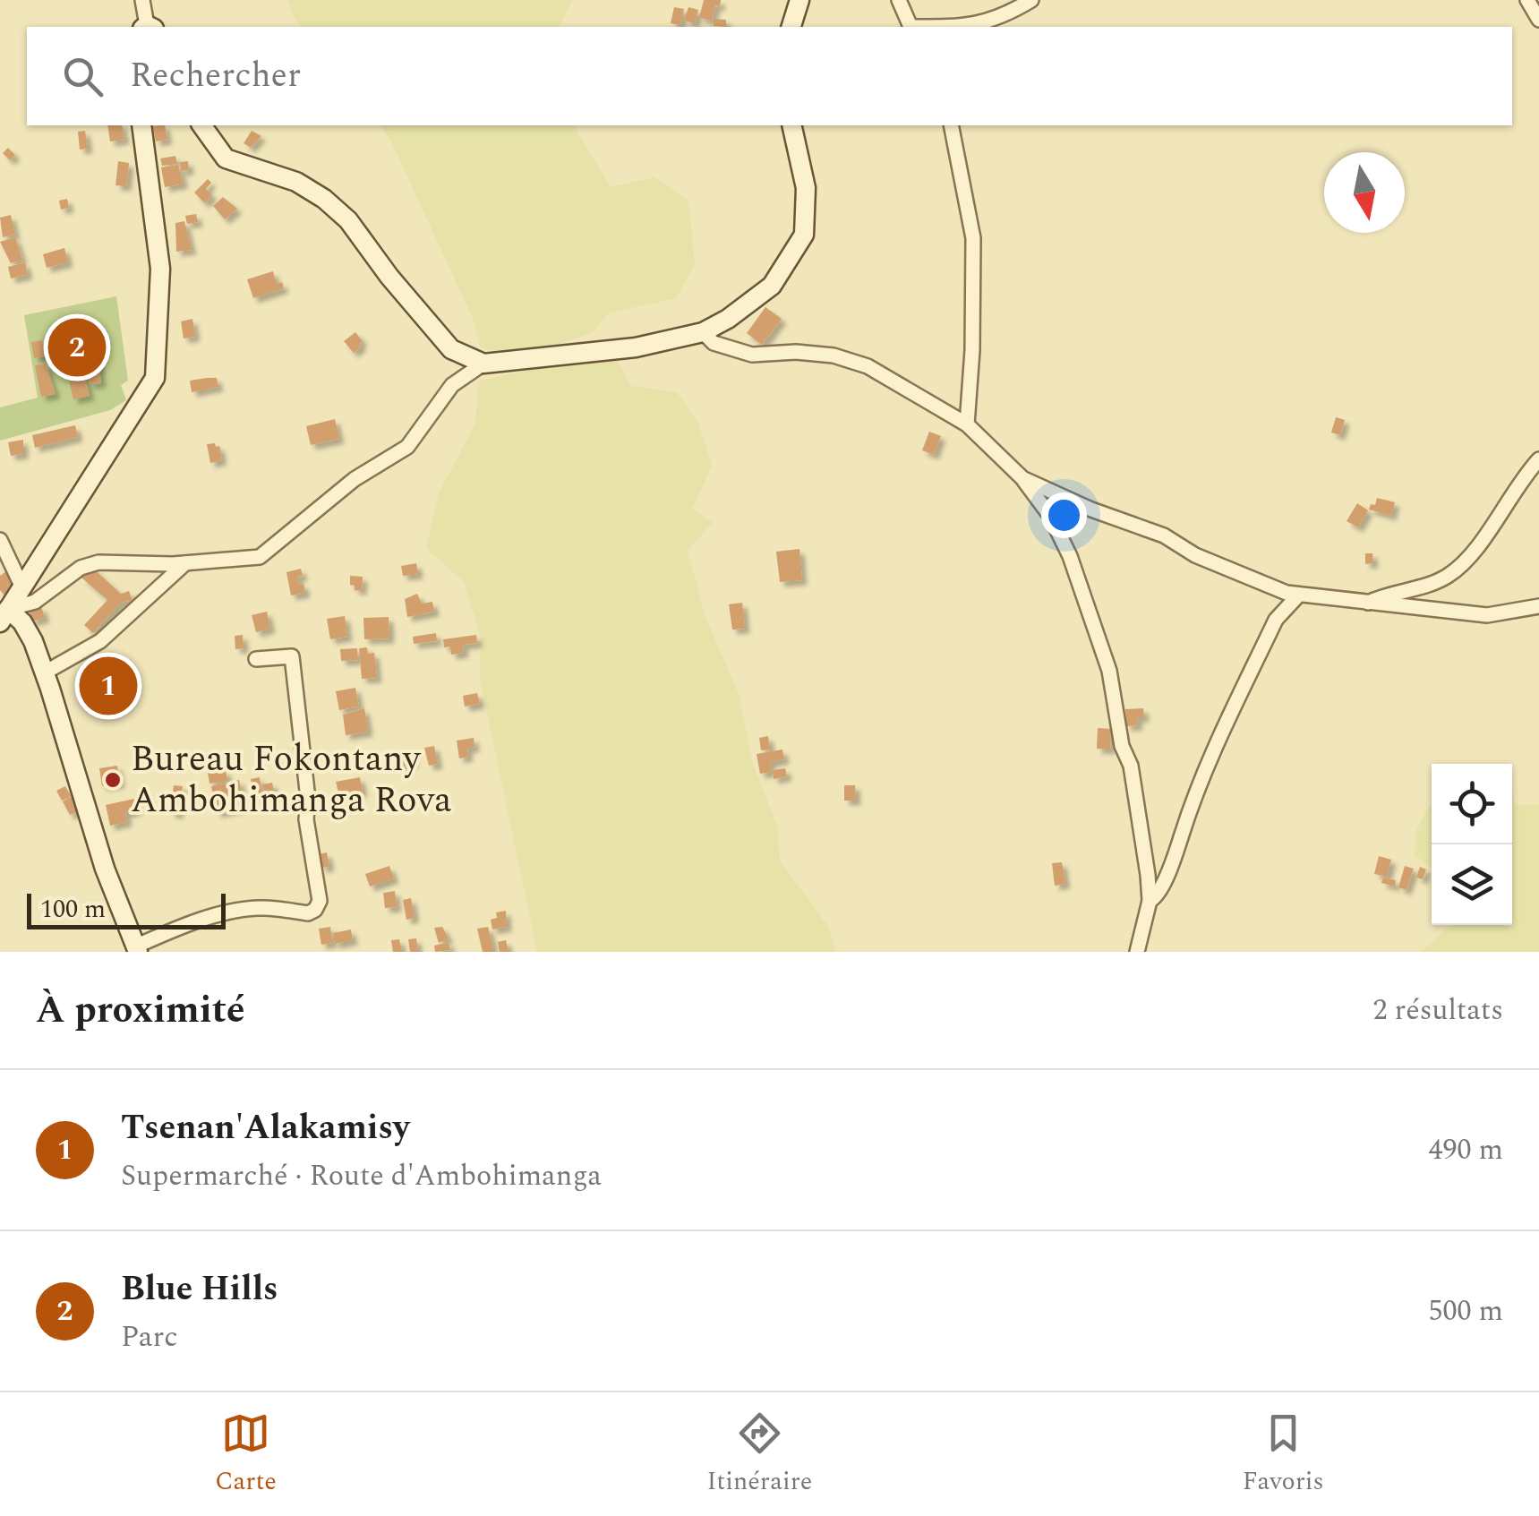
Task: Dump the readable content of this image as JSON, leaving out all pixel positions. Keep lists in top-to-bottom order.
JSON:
{
  "places": ["Bureau Fokontany Ambohimanga Rova"],
  "scale_bar": "100 m",
  "north": "bottom",
  "page": {
    "search": "Rechercher",
    "pins": ["2", "1"],
    "scale": "100 m",
    "heading": ["À proximité", "2 résultats"],
    "list": [
      {
        "mark": "1",
        "name": "Tsenan'Alakamisy",
        "note": "Supermarché · Route d'Ambohimanga",
        "value": "490 m"
      },
      {
        "mark": "2",
        "name": "Blue Hills",
        "note": "Parc",
        "value": "500 m"
      }
    ],
    "nav": ["Carte", "Itinéraire", "Favoris"]
  }
}
